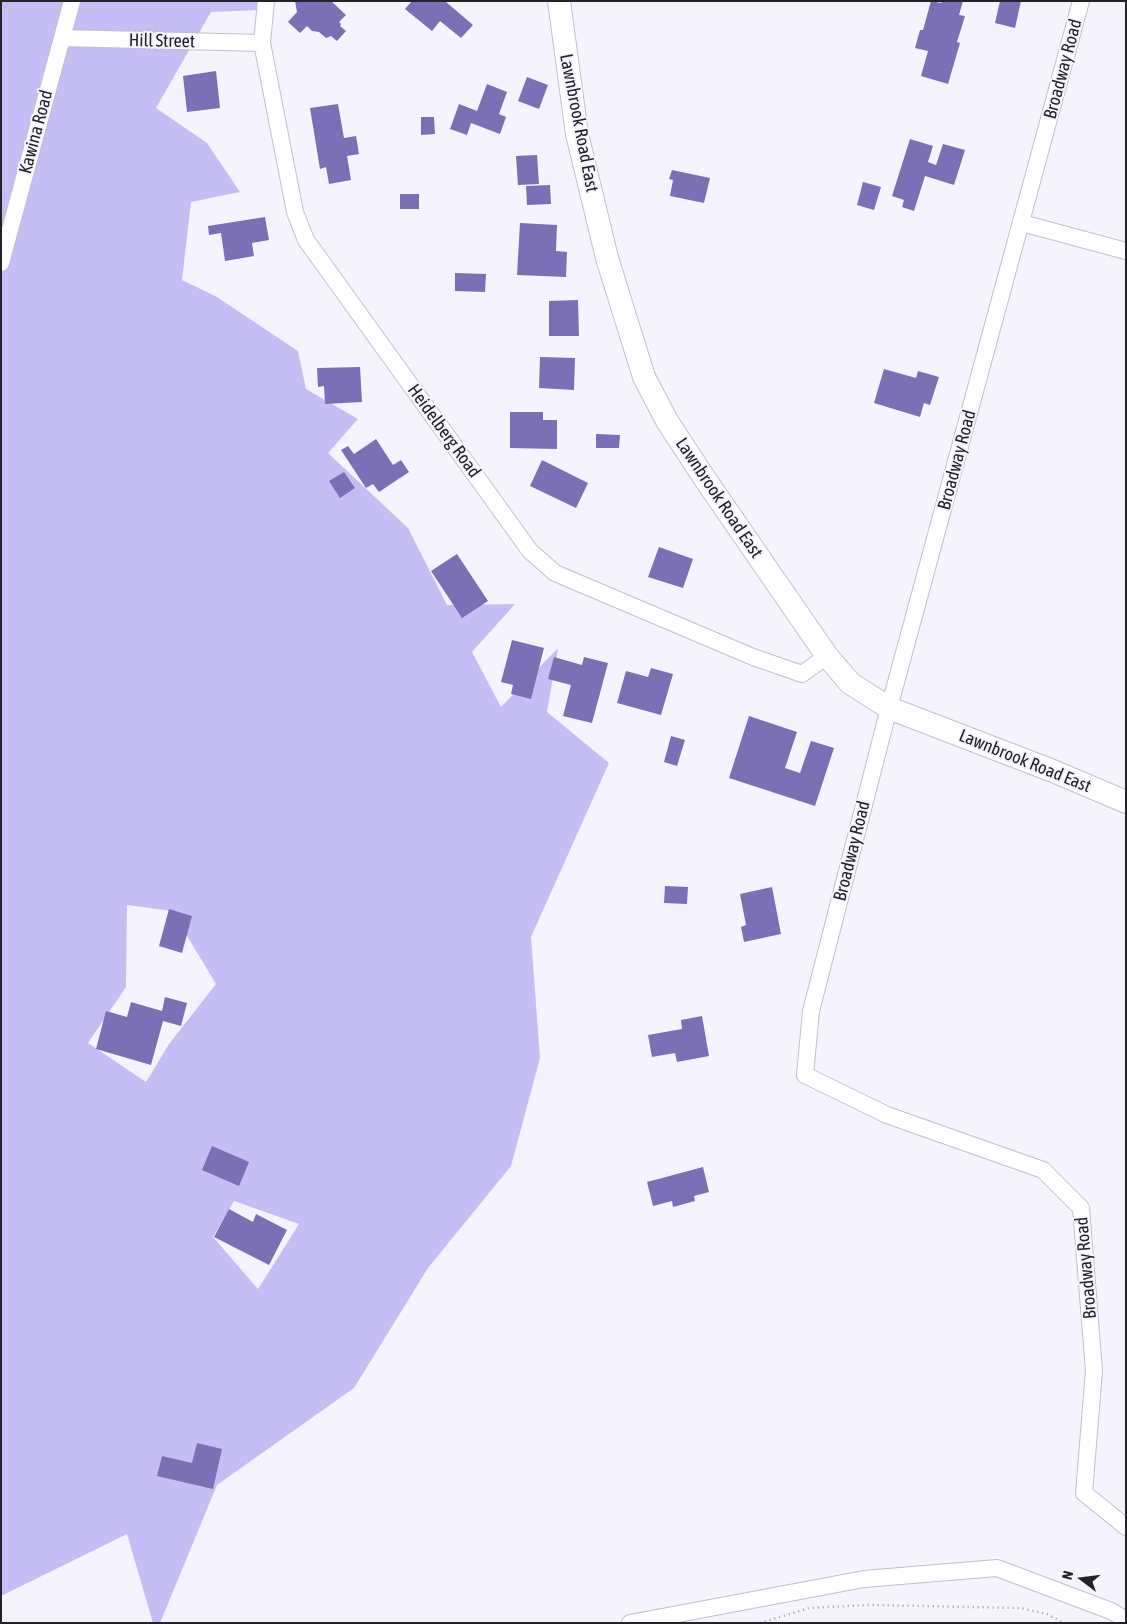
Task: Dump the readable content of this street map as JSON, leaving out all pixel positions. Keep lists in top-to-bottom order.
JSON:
{
  "streets": {
    "street": [
      "Hill Street",
      "Broadway Road",
      "Lawnbrook Road East",
      "Kawina Road",
      "Heidelberg Road"
    ]
  },
  "crossings": [
    ["Hill Street", "Kawina Road"],
    ["Hill Street", "Heidelberg Road"],
    ["Broadway Road", "Lawnbrook Road East"],
    ["Lawnbrook Road East", "Heidelberg Road"]
  ],
  "north": "left"
}
